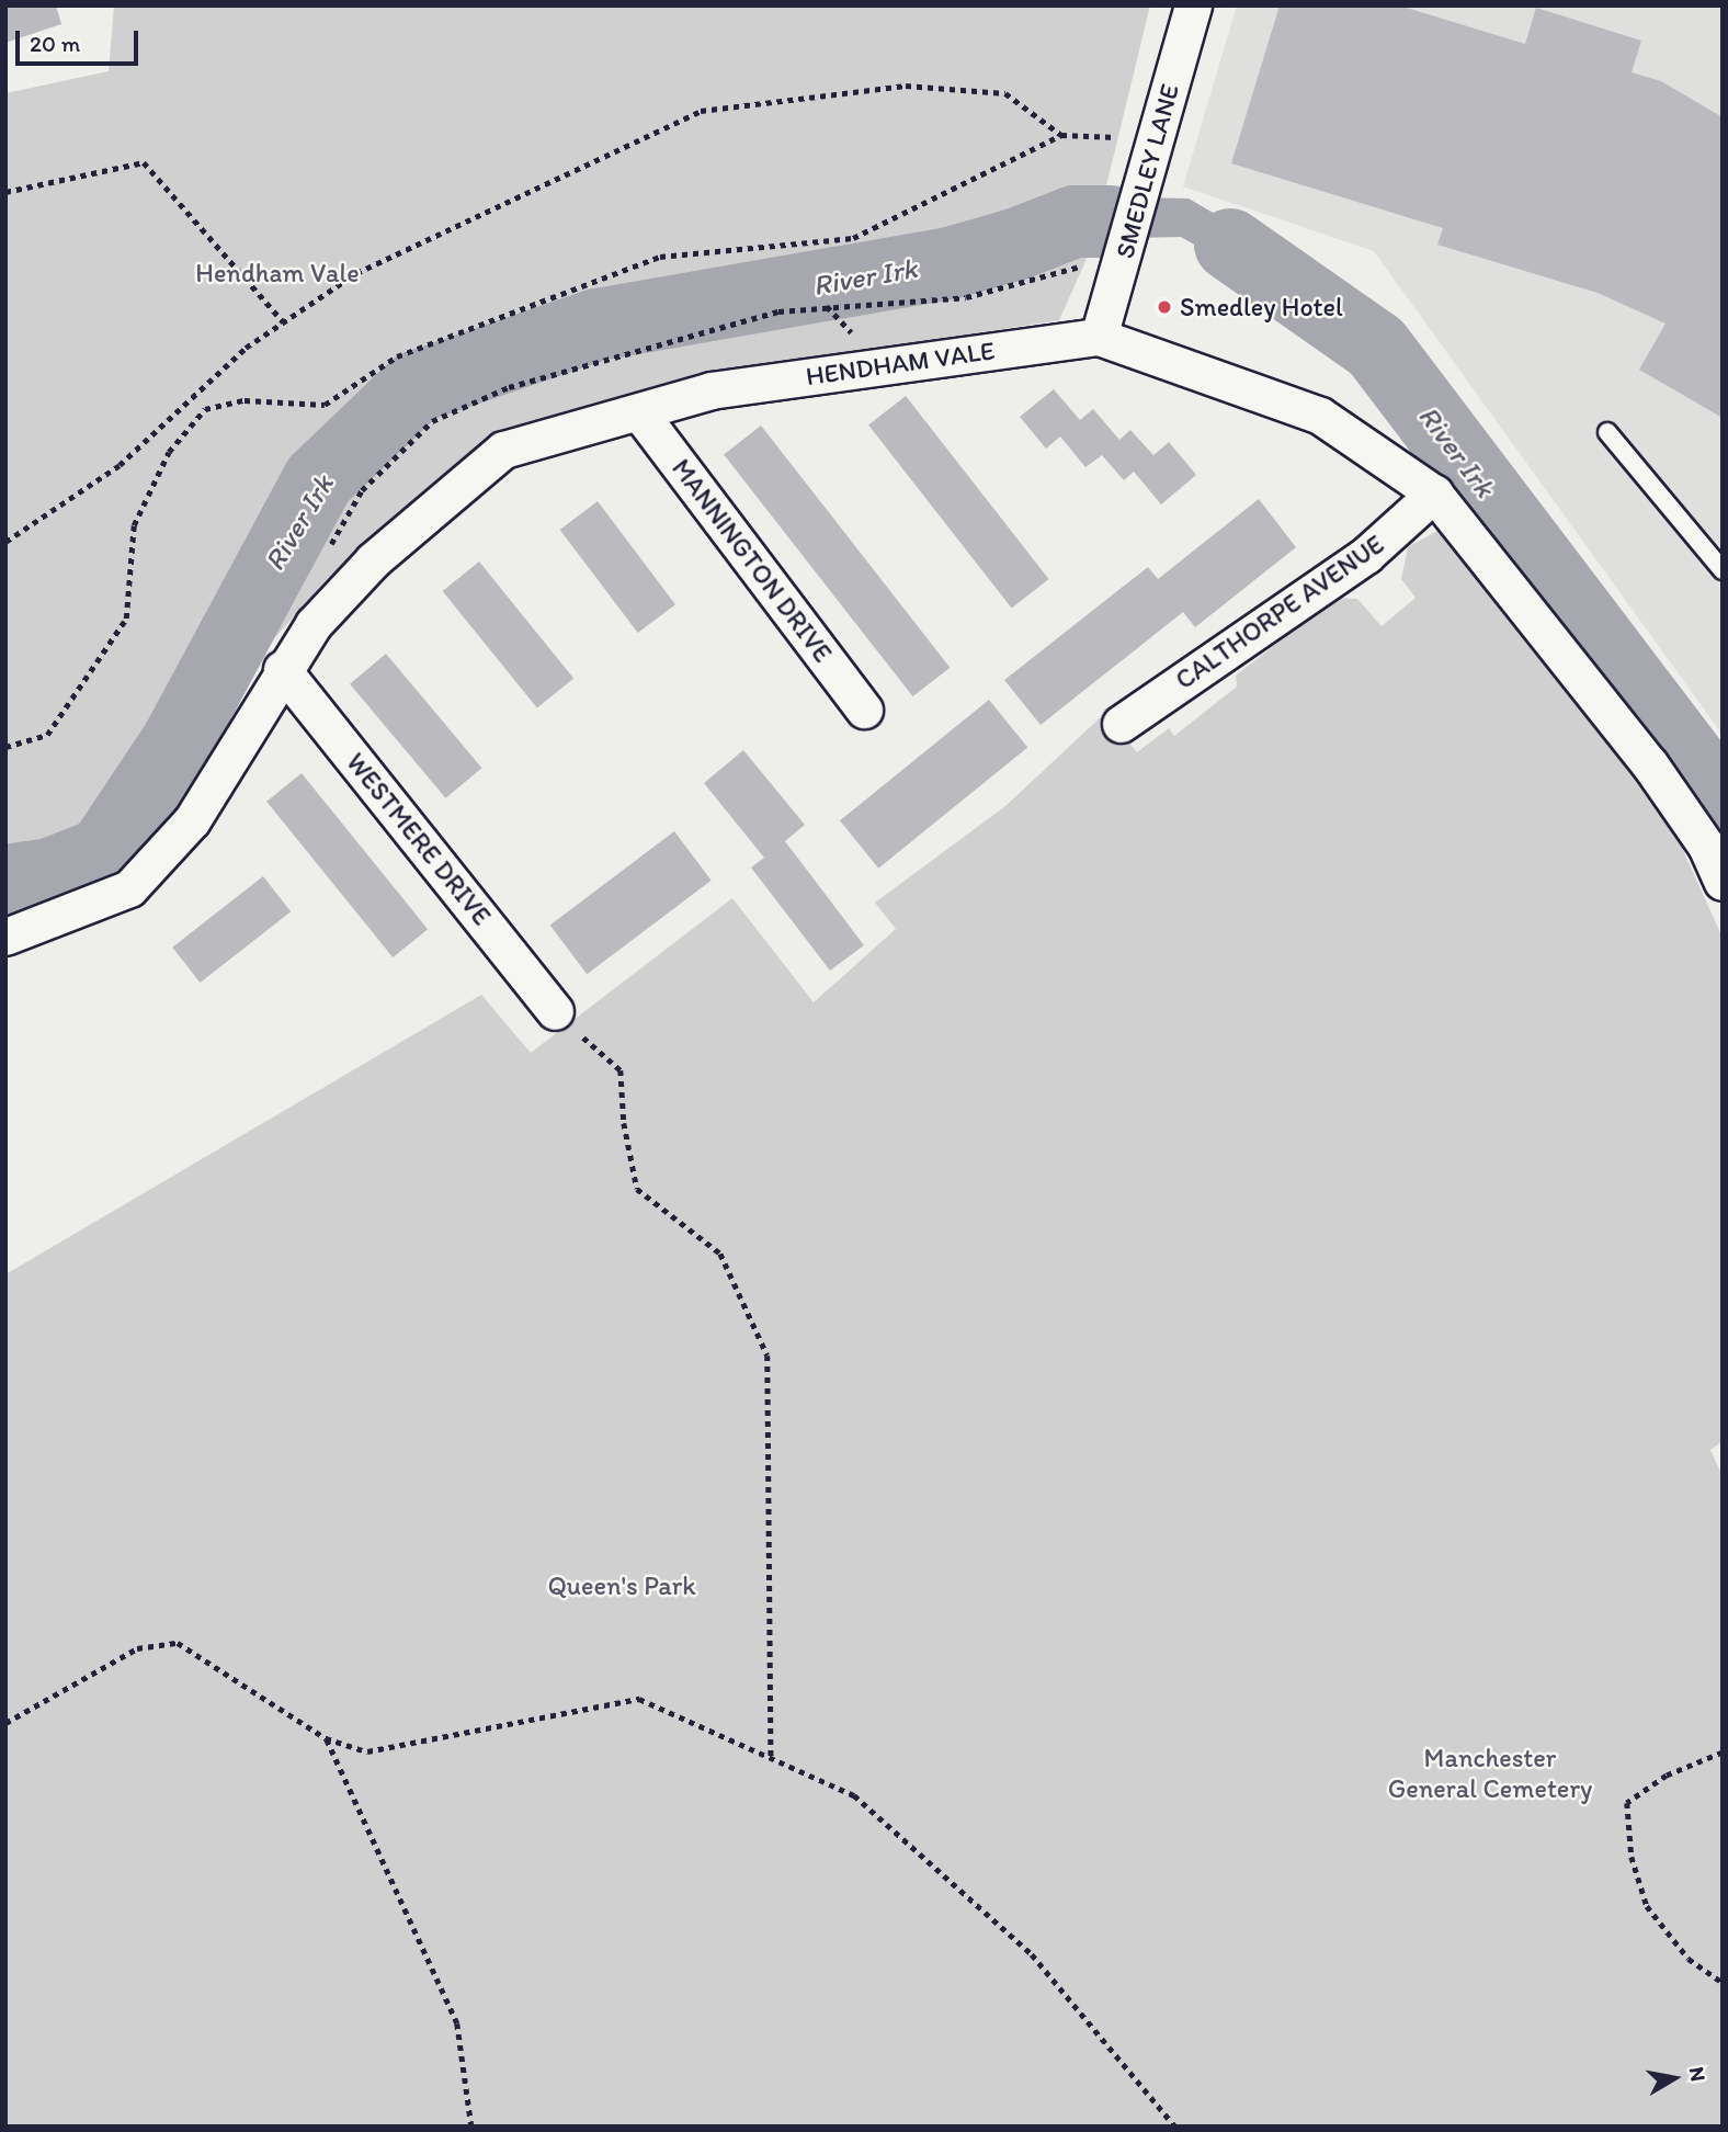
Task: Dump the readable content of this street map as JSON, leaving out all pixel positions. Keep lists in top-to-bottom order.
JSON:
{
  "streets": {
    "street": [
      "SMEDLEY LANE",
      "HENDHAM VALE",
      "MANNINGTON DRIVE",
      "CALTHORPE AVENUE",
      "WESTMERE DRIVE"
    ]
  },
  "crossings": [
    ["SMEDLEY LANE", "HENDHAM VALE"],
    ["HENDHAM VALE", "MANNINGTON DRIVE"],
    ["HENDHAM VALE", "WESTMERE DRIVE"]
  ],
  "water": ["River Irk"],
  "parks": ["Hendham Vale", "Queen's Park", "Manchester General Cemetery"],
  "places": ["Smedley Hotel"],
  "scale_bar": "20 m",
  "north": "right"
}
